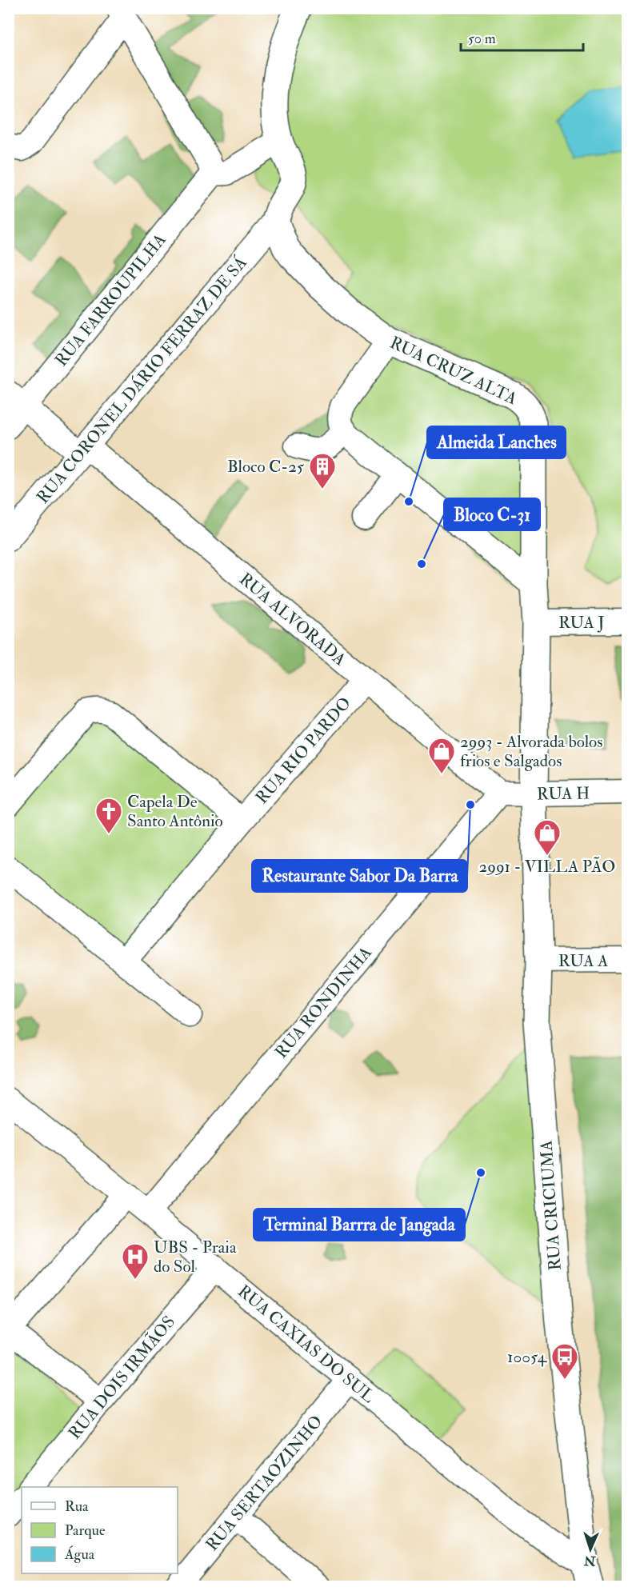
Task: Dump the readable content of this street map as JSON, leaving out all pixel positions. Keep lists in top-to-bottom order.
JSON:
{
  "streets": {
    "main road": ["RUA CRUZ ALTA", "RUA CRICIUMA"],
    "street": [
      "RUA FARROUPILHA",
      "RUA CORONEL DÁRIO FERRAZ DE SÁ",
      "RUA ALVORADA",
      "RUA J",
      "RUA RIO PARDO",
      "RUA H",
      "RUA A",
      "RUA RONDINHA",
      "RUA CAXIAS DO SUL",
      "RUA DOIS IRMÃOS",
      "RUA SERTAOZINHO"
    ]
  },
  "crossings": [
    ["RUA FARROUPILHA", "RUA ALVORADA"],
    ["RUA CRUZ ALTA", "RUA CORONEL DÁRIO FERRAZ DE SÁ"],
    ["RUA CRUZ ALTA", "RUA J"],
    ["RUA CRUZ ALTA", "RUA H"],
    ["RUA CRUZ ALTA", "RUA CRICIUMA"],
    ["RUA CORONEL DÁRIO FERRAZ DE SÁ", "RUA ALVORADA"],
    ["RUA ALVORADA", "RUA RIO PARDO"],
    ["RUA ALVORADA", "RUA H"],
    ["RUA ALVORADA", "RUA RONDINHA"],
    ["RUA H", "RUA RONDINHA"],
    ["RUA A", "RUA CRICIUMA"],
    ["RUA RONDINHA", "RUA CAXIAS DO SUL"],
    ["RUA CRICIUMA", "RUA CAXIAS DO SUL"],
    ["RUA CAXIAS DO SUL", "RUA DOIS IRMÃOS"],
    ["RUA CAXIAS DO SUL", "RUA SERTAOZINHO"]
  ],
  "places": {
    "building": ["Bloco C-25"],
    "other": [
      "Almeida Lanches",
      "Bloco C-31",
      "Restaurante Sabor Da Barra",
      "Terminal Barrra de Jangada"
    ],
    "shop": ["2993 - Alvorada bolos frios e Salgados", "2991 - VILLA PÃO"],
    "church": ["Capela De Santo Antônio"],
    "hospital": ["UBS - Praia do Sol"],
    "bus stop": ["10054"]
  },
  "legend": ["Rua", "Parque", "Água"],
  "scale_bar": "50 m",
  "north": "bottom"
}
